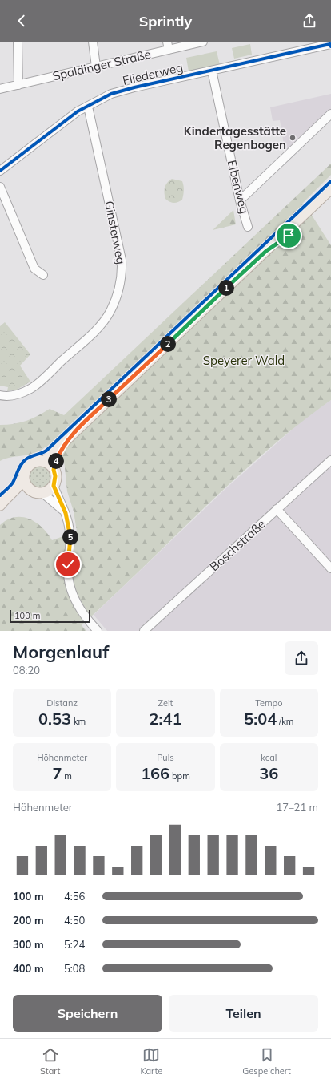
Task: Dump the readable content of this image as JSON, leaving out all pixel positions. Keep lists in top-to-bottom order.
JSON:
{
  "streets": {
    "street": [
      "Spaldinger Straße",
      "Fliederweg",
      "Eibenweg",
      "Ginsterweg",
      "Boschstraße"
    ]
  },
  "crossings": [
    ["Fliederweg", "Eibenweg"],
    ["Fliederweg", "Ginsterweg"]
  ],
  "parks": ["Speyerer Wald"],
  "places": ["Kindertagesstätte Regenbogen"],
  "scale_bar": "100 m",
  "page": {
    "header": "Sprintly",
    "pins": [
      "1",
      "2",
      "3",
      "4",
      "5"
    ],
    "scale": "100 m",
    "heading": ["Morgenlauf", "08:20"],
    "stats": [
      ["Distanz", "0.53 km"],
      ["Zeit", "2:41"],
      ["Tempo", "5:04 /km"],
      ["Höhenmeter", "7 m"],
      ["Puls", "166 bpm"],
      ["kcal", "36"]
    ],
    "chart": ["Höhenmeter", "17–21 m"],
    "list": [
      {
        "name": "100 m",
        "note": "4:56"
      },
      {
        "name": "200 m",
        "note": "4:50"
      },
      {
        "name": "300 m",
        "note": "5:24"
      },
      {
        "name": "400 m",
        "note": "5:08"
      }
    ],
    "buttons": ["Speichern", "Teilen"],
    "tabs": ["Start", "Karte", "Gespeichert"]
  }
}
